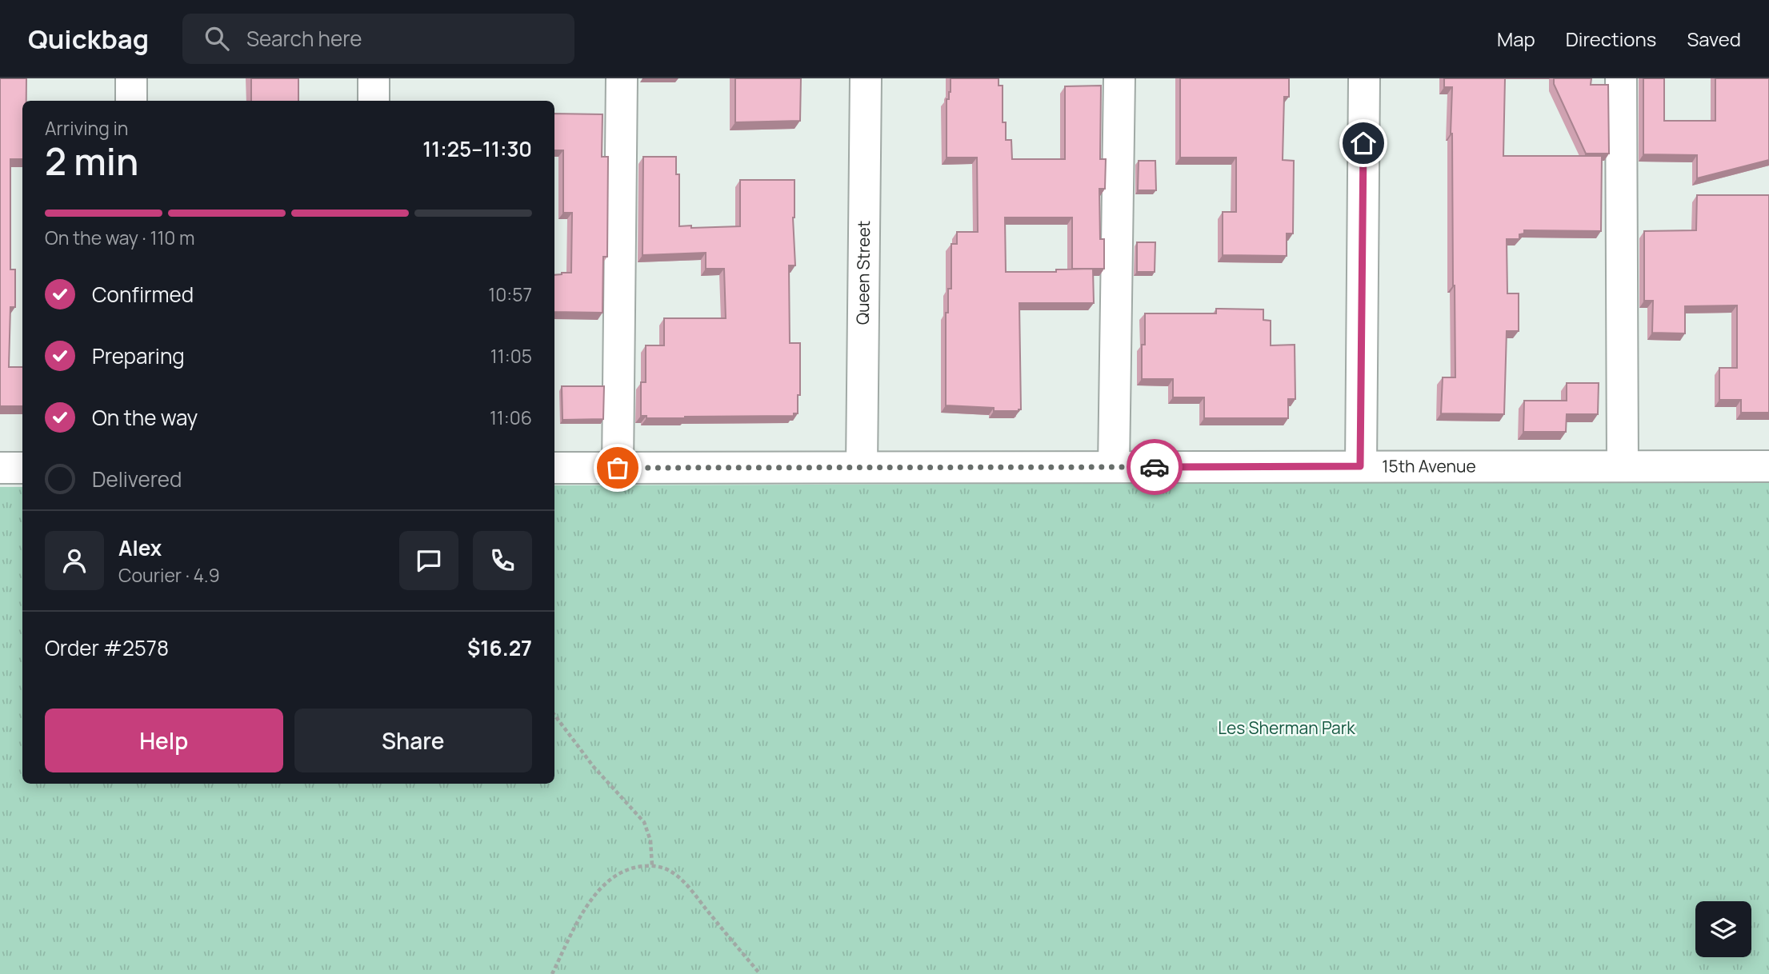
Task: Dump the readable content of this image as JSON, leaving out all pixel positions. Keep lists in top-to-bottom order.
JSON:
{
  "streets": {
    "street": ["Queen Street", "15th Avenue"]
  },
  "crossings": [
    ["Queen Street", "15th Avenue"]
  ],
  "parks": ["Les Sherman Park"],
  "page": {
    "header": "Quickbag",
    "search": "Search here",
    "nav": ["Map", "Directions", "Saved"],
    "heading": ["2 min", "Arriving in", "11:25–11:30"],
    "panel": [
      "Alex",
      "Courier · 4.9",
      "Order #2578",
      "$16.27"
    ],
    "bar": "On the way · 110 m",
    "list": [
      ["Confirmed", "10:57"],
      ["Preparing", "11:05"],
      ["On the way", "11:06"],
      "Delivered"
    ],
    "buttons": ["Help", "Share"]
  }
}
